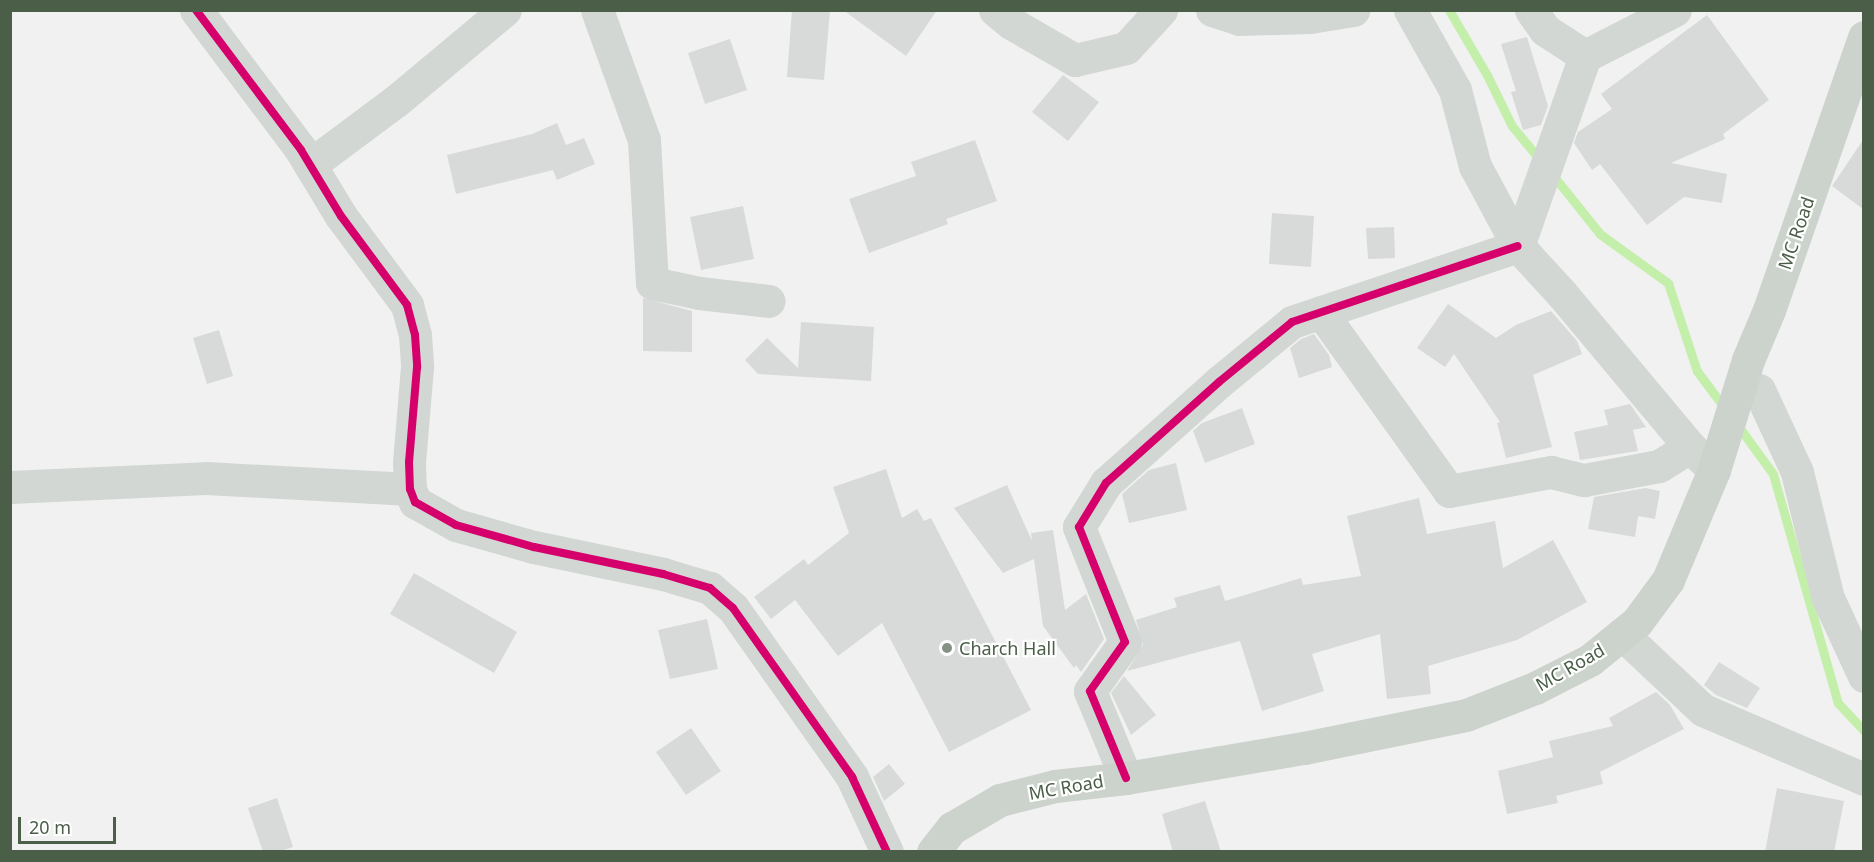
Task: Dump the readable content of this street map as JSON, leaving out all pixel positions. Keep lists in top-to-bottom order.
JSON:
{
  "streets": {
    "main road": ["MC Road"]
  },
  "places": ["Charch Hall"],
  "scale_bar": "20 m"
}
